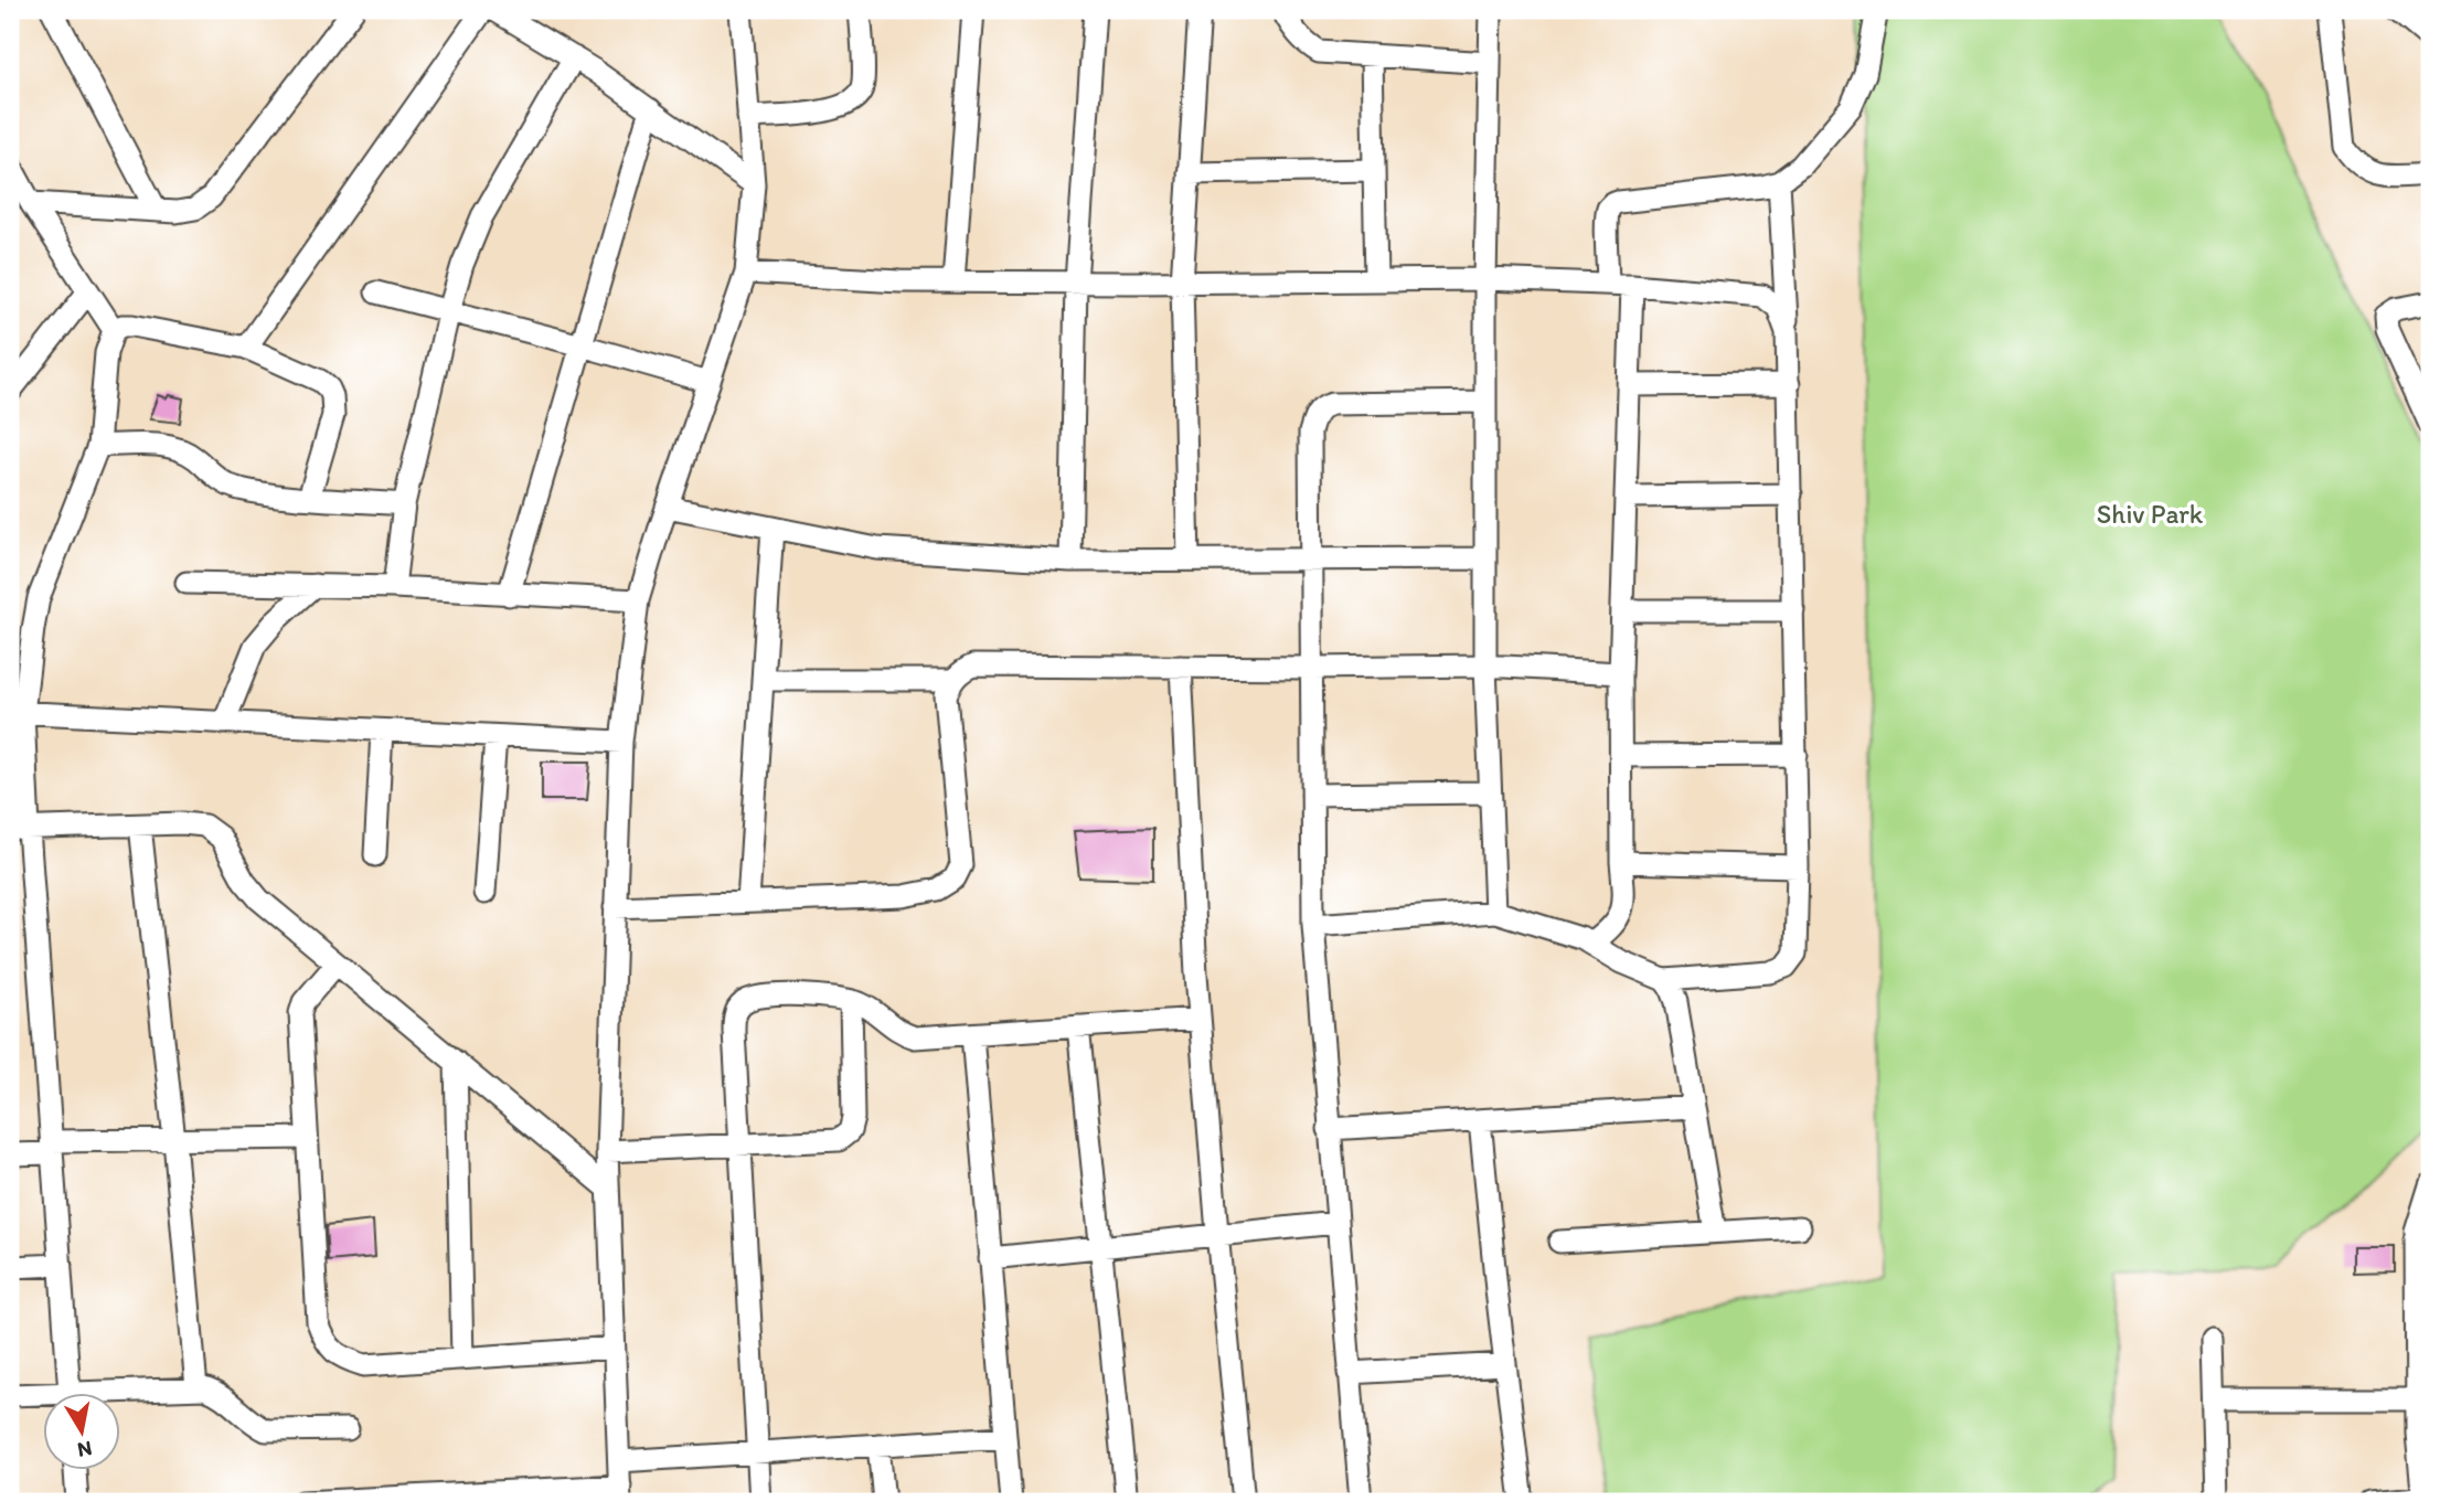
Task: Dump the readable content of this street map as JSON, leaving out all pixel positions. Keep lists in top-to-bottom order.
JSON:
{
  "parks": ["Shiv Park"],
  "north": "bottom"
}
